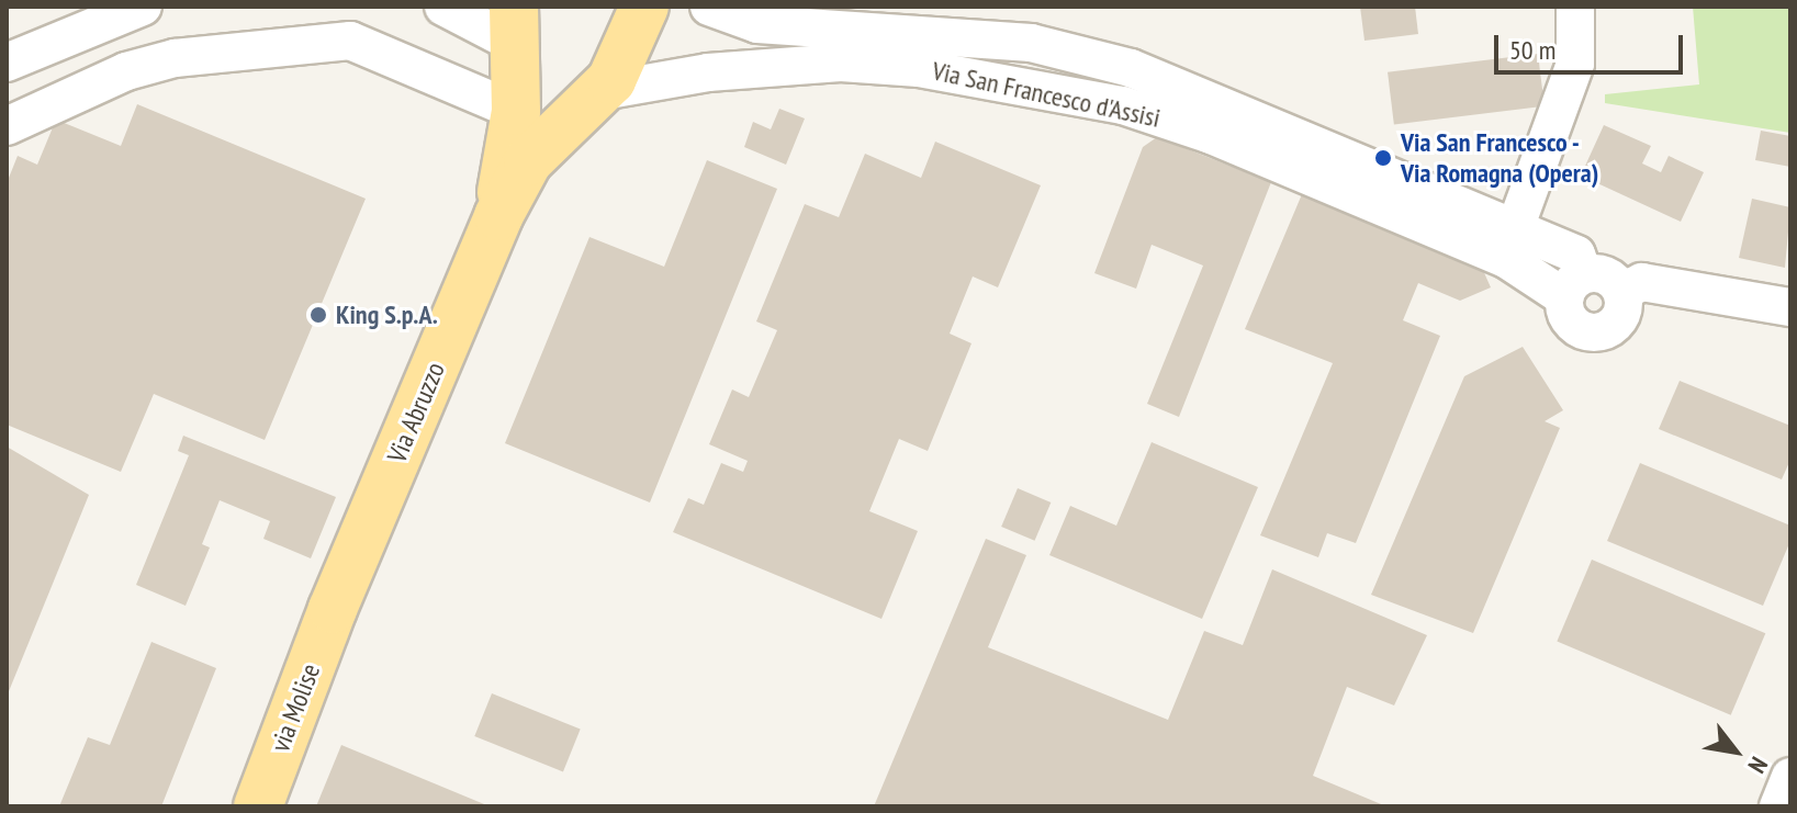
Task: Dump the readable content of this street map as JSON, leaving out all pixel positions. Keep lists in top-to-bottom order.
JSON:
{
  "streets": {
    "main road": ["Via Abruzzo", "via Molise"],
    "street": ["Via San Francesco d'Assisi"]
  },
  "crossings": [
    ["Via San Francesco d'Assisi", "Via Abruzzo"],
    ["Via Abruzzo", "via Molise"]
  ],
  "places": ["Via San Francesco - Via Romagna (Opera)", "King S.p.A."],
  "scale_bar": "50 m",
  "north": "bottom right"
}
